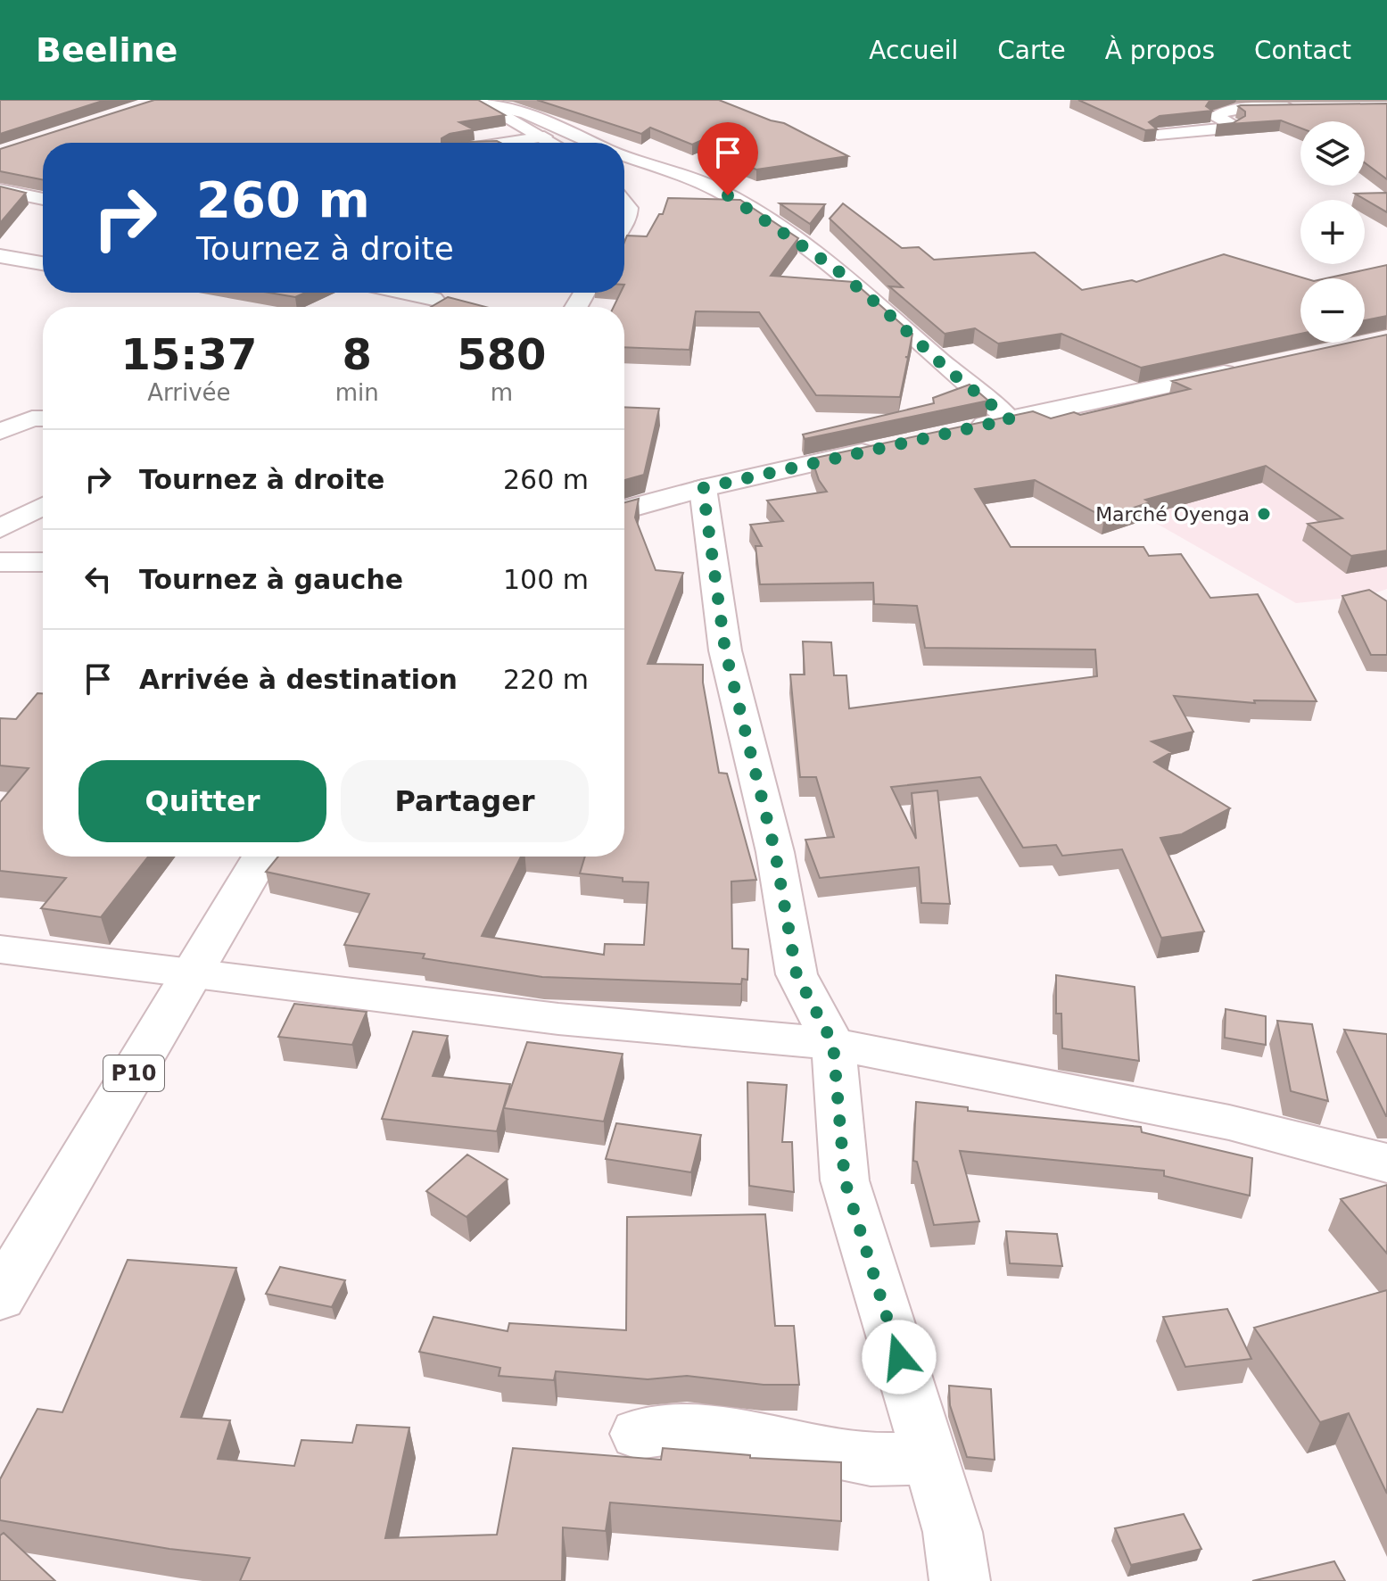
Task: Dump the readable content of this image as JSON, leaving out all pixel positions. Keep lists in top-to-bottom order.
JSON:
{
  "streets": {
    "main road": ["P10"]
  },
  "places": ["Marché Oyenga"],
  "page": {
    "header": "Beeline",
    "nav": [
      "Accueil",
      "Carte",
      "À propos",
      "Contact"
    ],
    "map_buttons": ["+", "−"],
    "turn": ["260 m", "Tournez à droite"],
    "eta": [
      "15:37",
      "Arrivée",
      "8",
      "min",
      "580",
      "m"
    ],
    "list": [
      {
        "name": "Tournez à droite",
        "value": "260 m"
      },
      {
        "name": "Tournez à gauche",
        "value": "100 m"
      },
      {
        "name": "Arrivée à destination",
        "value": "220 m"
      }
    ],
    "buttons": ["Quitter", "Partager"]
  }
}
